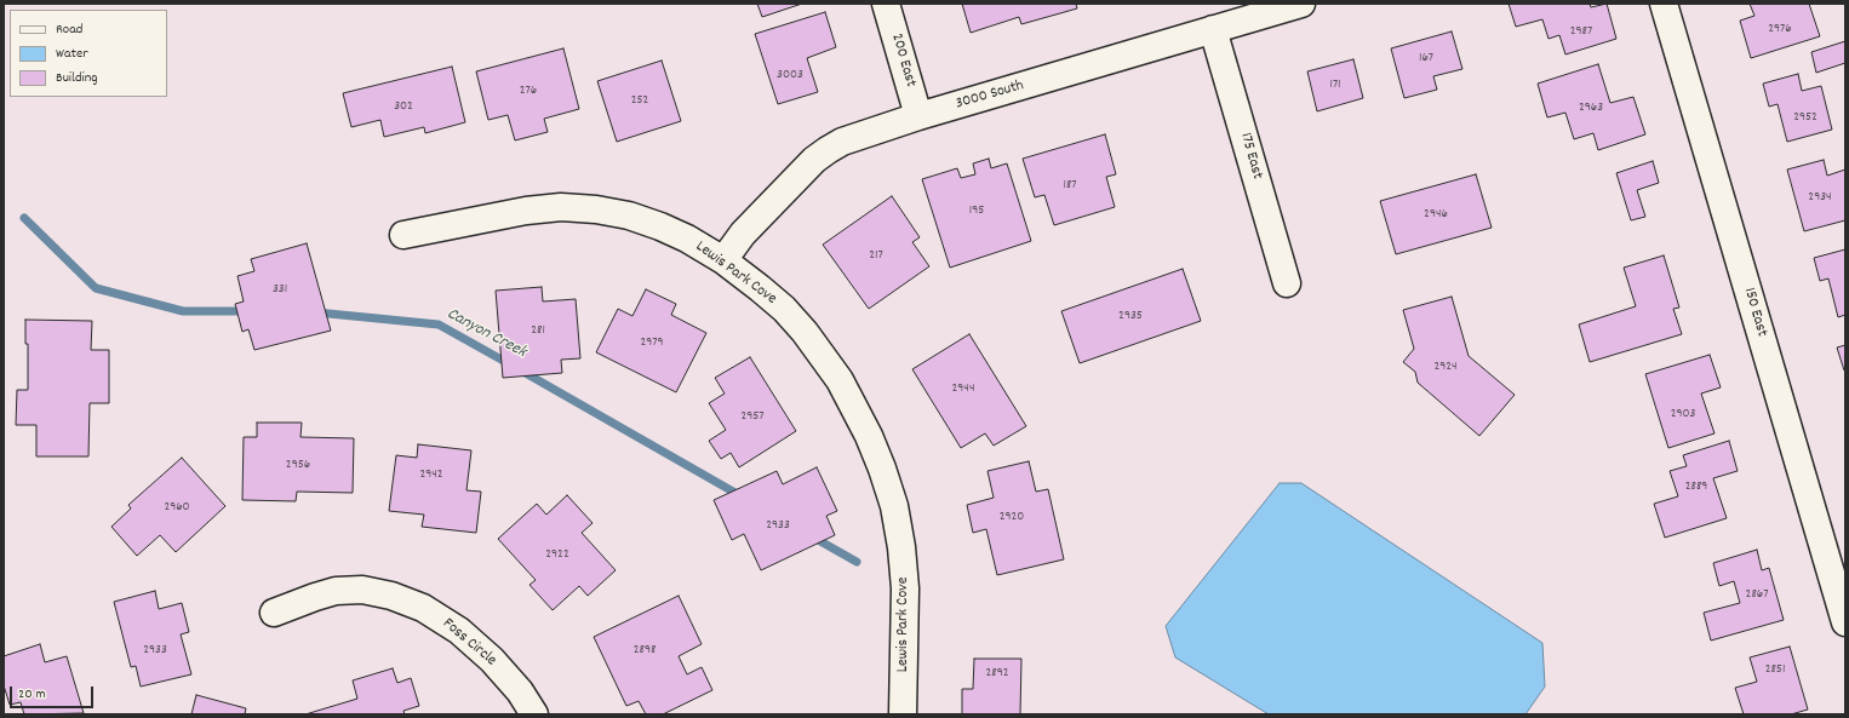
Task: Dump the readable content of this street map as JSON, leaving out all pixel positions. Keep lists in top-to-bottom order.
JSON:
{
  "streets": {
    "street": [
      "200 East",
      "3000 South",
      "175 East",
      "Lewis Park Cove",
      "150 East",
      "Foss Circle"
    ]
  },
  "crossings": [
    ["200 East", "3000 South"],
    ["3000 South", "175 East"],
    ["3000 South", "Lewis Park Cove"]
  ],
  "water": ["Canyon Creek"],
  "house_numbers": [
    "2976",
    "2987",
    "167",
    "3003",
    "171",
    "276",
    "252",
    "302",
    "2963",
    "2952",
    "187",
    "2934",
    "195",
    "2946",
    "217",
    "331",
    "2935",
    "281",
    "2979",
    "2924",
    "2944",
    "2903",
    "2957",
    "2956",
    "2942",
    "2889",
    "2960",
    "2920",
    "2933",
    "2922",
    "2867",
    "2933",
    "2898",
    "2851",
    "2892"
  ],
  "legend": ["Road", "Water", "Building"],
  "scale_bar": "20 m"
}
